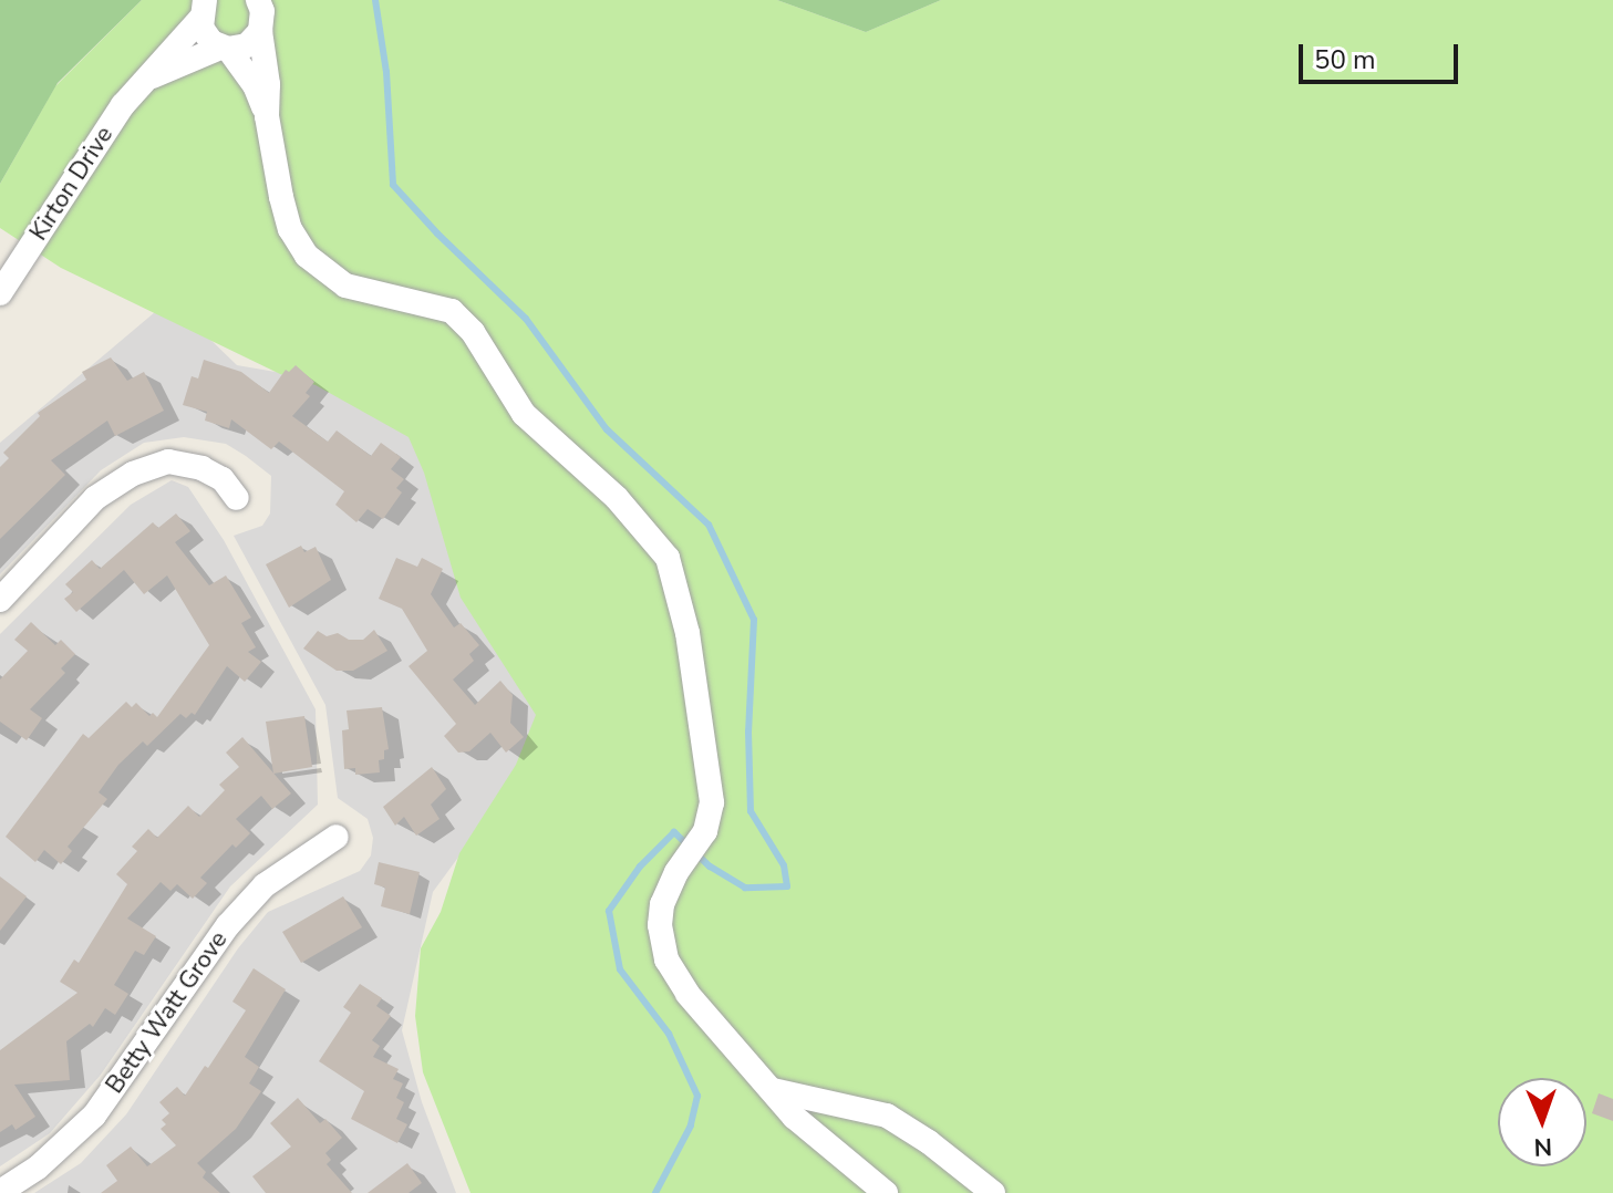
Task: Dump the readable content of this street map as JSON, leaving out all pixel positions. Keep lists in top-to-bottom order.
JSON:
{
  "streets": {
    "street": ["Kirton Drive", "Betty Watt Grove"]
  },
  "scale_bar": "50 m",
  "north": "bottom"
}
